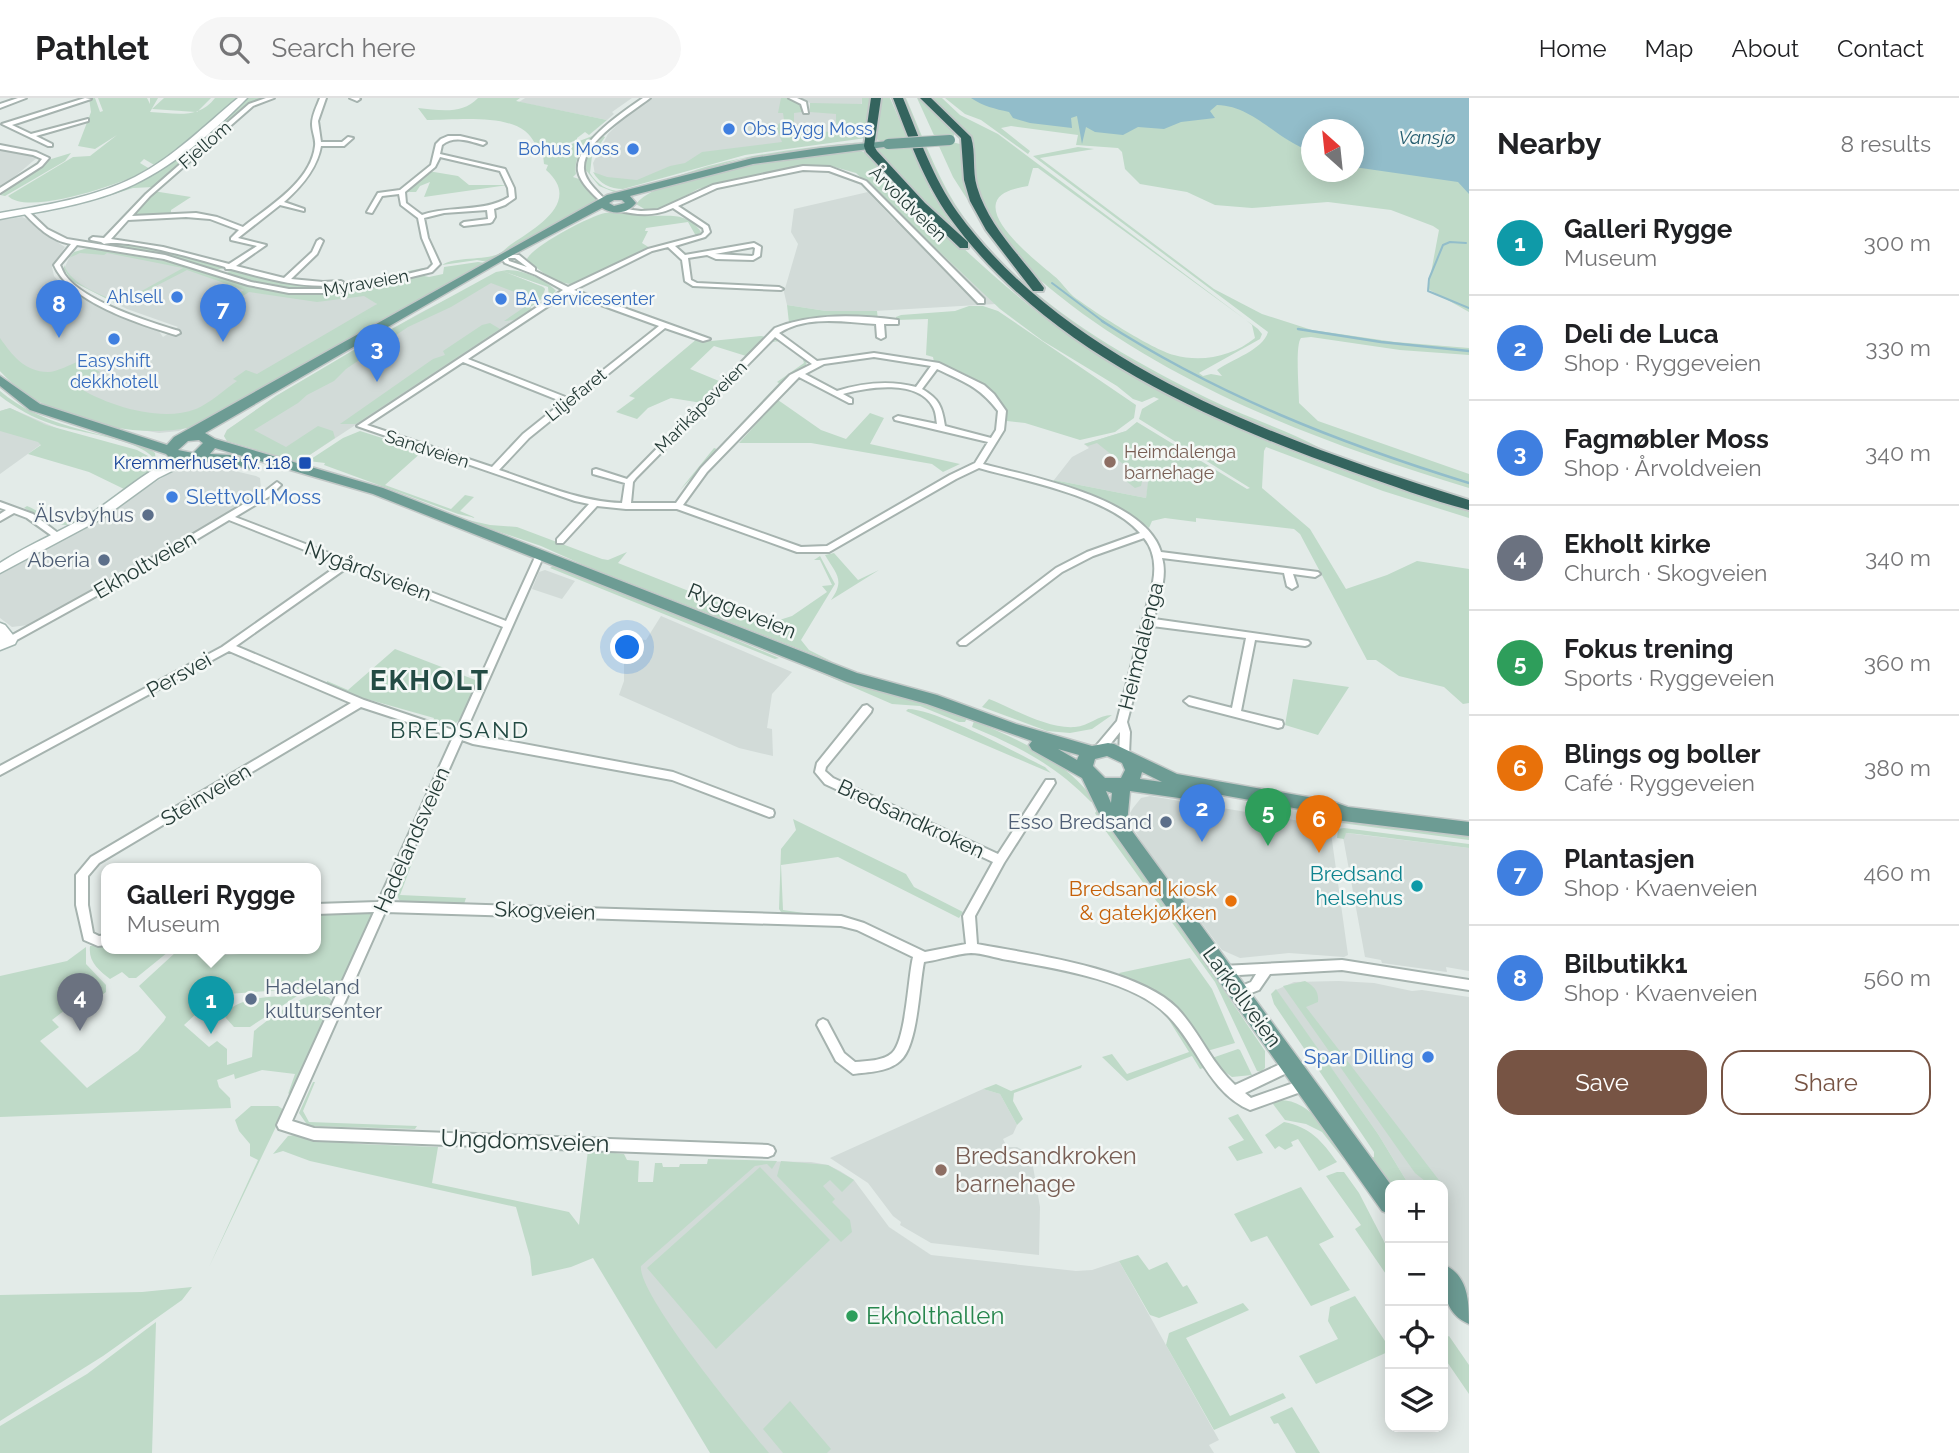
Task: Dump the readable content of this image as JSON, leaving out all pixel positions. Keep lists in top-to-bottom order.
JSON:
{
  "streets": {
    "main road": ["Årvoldveien", "Ryggeveien", "Larkollveien"],
    "street": [
      "Fjellom",
      "Myraveien",
      "Liljefaret",
      "Marikåpeveien",
      "Sandveien",
      "Ekholtveien",
      "Nygårdsveien",
      "Heimdalenga",
      "Persvei",
      "Steinveien",
      "Bredsandkroken",
      "Hadelandsveien",
      "Skogveien",
      "Ungdomsveien"
    ]
  },
  "crossings": [
    ["Fjellom", "Myraveien"],
    ["Liljefaret", "Sandveien"],
    ["Ekholtveien", "Nygårdsveien"],
    ["Nygårdsveien", "Persvei"],
    ["Nygårdsveien", "Hadelandsveien"],
    ["Ryggeveien", "Heimdalenga"],
    ["Ryggeveien", "Hadelandsveien"],
    ["Ryggeveien", "Larkollveien"],
    ["Heimdalenga", "Larkollveien"],
    ["Hadelandsveien", "Skogveien"],
    ["Hadelandsveien", "Ungdomsveien"]
  ],
  "districts": ["EKHOLT", "BREDSAND"],
  "water": ["Vansjø"],
  "places": {
    "other": [
      "Obs Bygg Moss",
      "Bohus Moss",
      "Ahlsell",
      "BA servicesenter",
      "Easyshift dekkhotell",
      "Heimdalenga barnehage",
      "Slettvoll Moss",
      "Älsvbyhus",
      "Aberia",
      "Esso Bredsand",
      "Bredsand helsehus",
      "Bredsand kiosk & gatekjøkken",
      "Hadeland kultursenter",
      "Spar Dilling",
      "Bredsandkroken barnehage",
      "Ekholthallen"
    ],
    "transit": ["Kremmerhuset fv. 118"]
  },
  "north": "top left",
  "page": {
    "header": "Pathlet",
    "search": "Search here",
    "nav": [
      "Home",
      "Map",
      "About",
      "Contact"
    ],
    "heading": ["Nearby", "8 results"],
    "list": [
      {
        "mark": "1",
        "name": "Galleri Rygge",
        "note": "Museum",
        "value": "300 m"
      },
      {
        "mark": "2",
        "name": "Deli de Luca",
        "note": "Shop · Ryggeveien",
        "value": "330 m"
      },
      {
        "mark": "3",
        "name": "Fagmøbler Moss",
        "note": "Shop · Årvoldveien",
        "value": "340 m"
      },
      {
        "mark": "4",
        "name": "Ekholt kirke",
        "note": "Church · Skogveien",
        "value": "340 m"
      },
      {
        "mark": "5",
        "name": "Fokus trening",
        "note": "Sports · Ryggeveien",
        "value": "360 m"
      },
      {
        "mark": "6",
        "name": "Blings og boller",
        "note": "Café · Ryggeveien",
        "value": "380 m"
      },
      {
        "mark": "7",
        "name": "Plantasjen",
        "note": "Shop · Kvaenveien",
        "value": "460 m"
      },
      {
        "mark": "8",
        "name": "Bilbutikk1",
        "note": "Shop · Kvaenveien",
        "value": "560 m"
      }
    ],
    "pins": [
      "8",
      "7",
      "3",
      "2",
      "5",
      "6",
      "4",
      "1"
    ],
    "popup": ["Galleri Rygge", "Museum"],
    "buttons": ["Save", "Share"],
    "map_buttons": ["+", "−"]
  }
}
